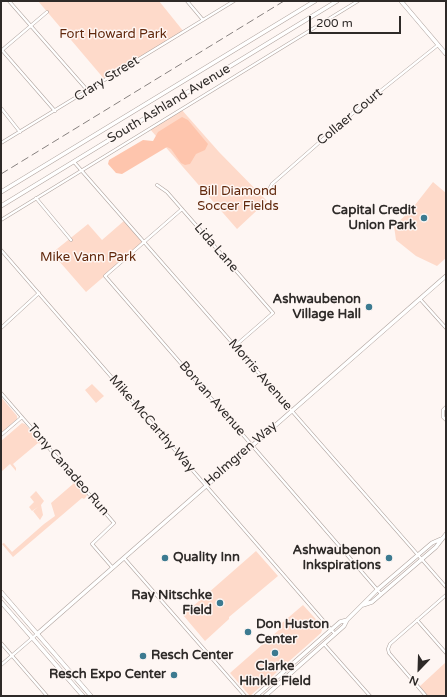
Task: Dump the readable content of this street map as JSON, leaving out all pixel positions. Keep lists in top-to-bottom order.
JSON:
{
  "streets": {
    "street": [
      "Crary Street",
      "South Ashland Avenue",
      "Collaer Court",
      "Lida Lane",
      "Morris Avenue",
      "Borvan Avenue",
      "Mike McCarthy Way",
      "Holmgren Way",
      "Tony Canadeo Run"
    ]
  },
  "crossings": [
    ["South Ashland Avenue", "Morris Avenue"],
    ["Lida Lane", "Morris Avenue"],
    ["Morris Avenue", "Borvan Avenue"],
    ["Morris Avenue", "Holmgren Way"],
    ["Borvan Avenue", "Holmgren Way"],
    ["Mike McCarthy Way", "Holmgren Way"],
    ["Holmgren Way", "Tony Canadeo Run"]
  ],
  "parks": ["Fort Howard Park", "Bill Diamond Soccer Fields", "Mike Vann Park"],
  "places": [
    "Capital Credit Union Park",
    "Ashwaubenon Village Hall",
    "Quality Inn",
    "Ashwaubenon Inkspirations",
    "Ray Nitschke Field",
    "Don Huston Center",
    "Clarke Hinkle Field",
    "Resch Center",
    "Resch Expo Center"
  ],
  "scale_bar": "200 m",
  "north": "bottom left"
}
